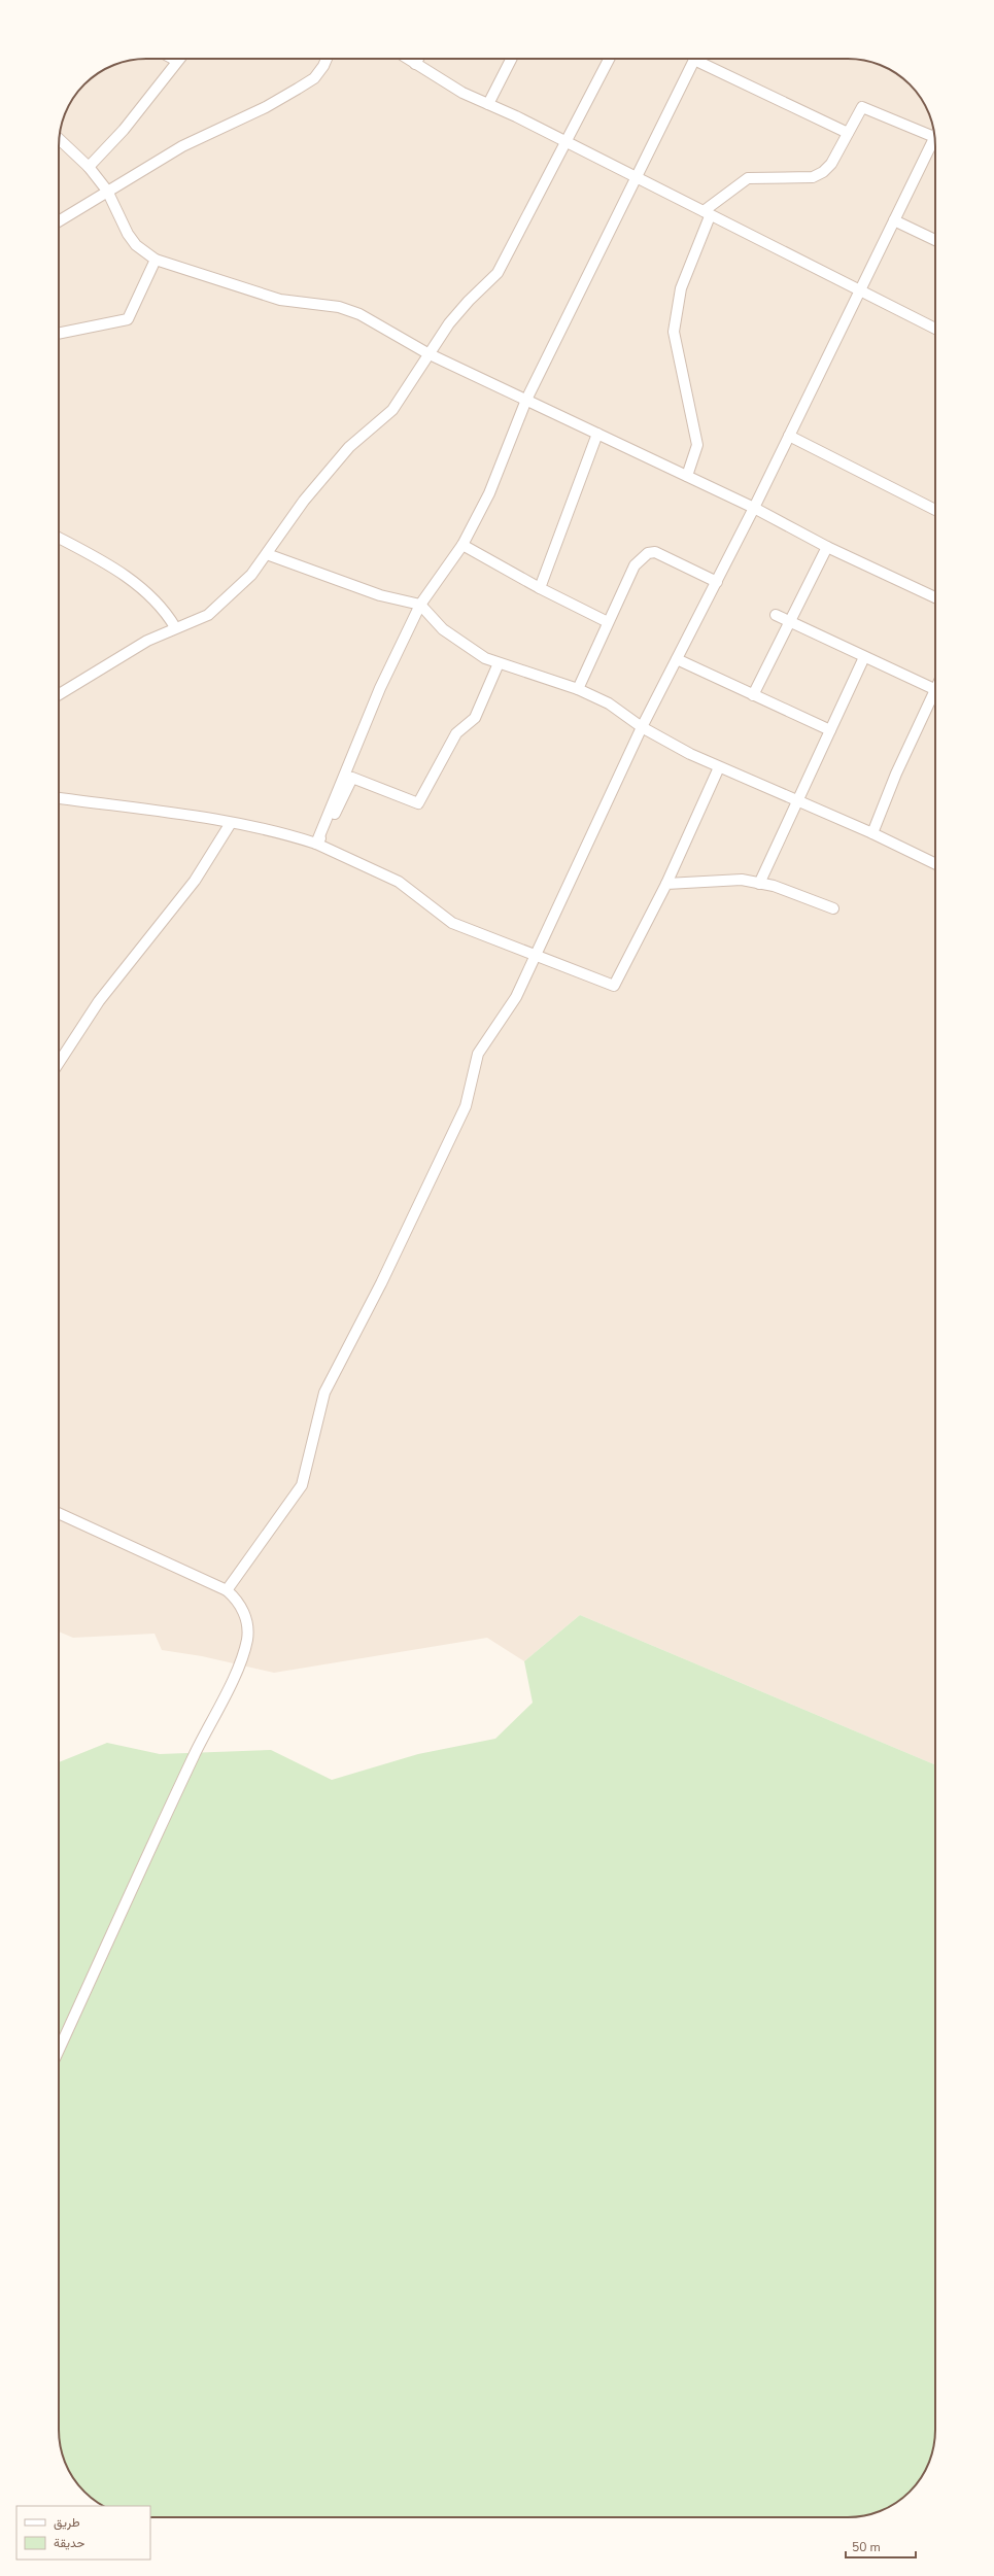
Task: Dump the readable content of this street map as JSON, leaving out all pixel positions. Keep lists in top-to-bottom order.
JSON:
{
  "legend": ["طريق", "حديقة"],
  "scale_bar": "50 m"
}
